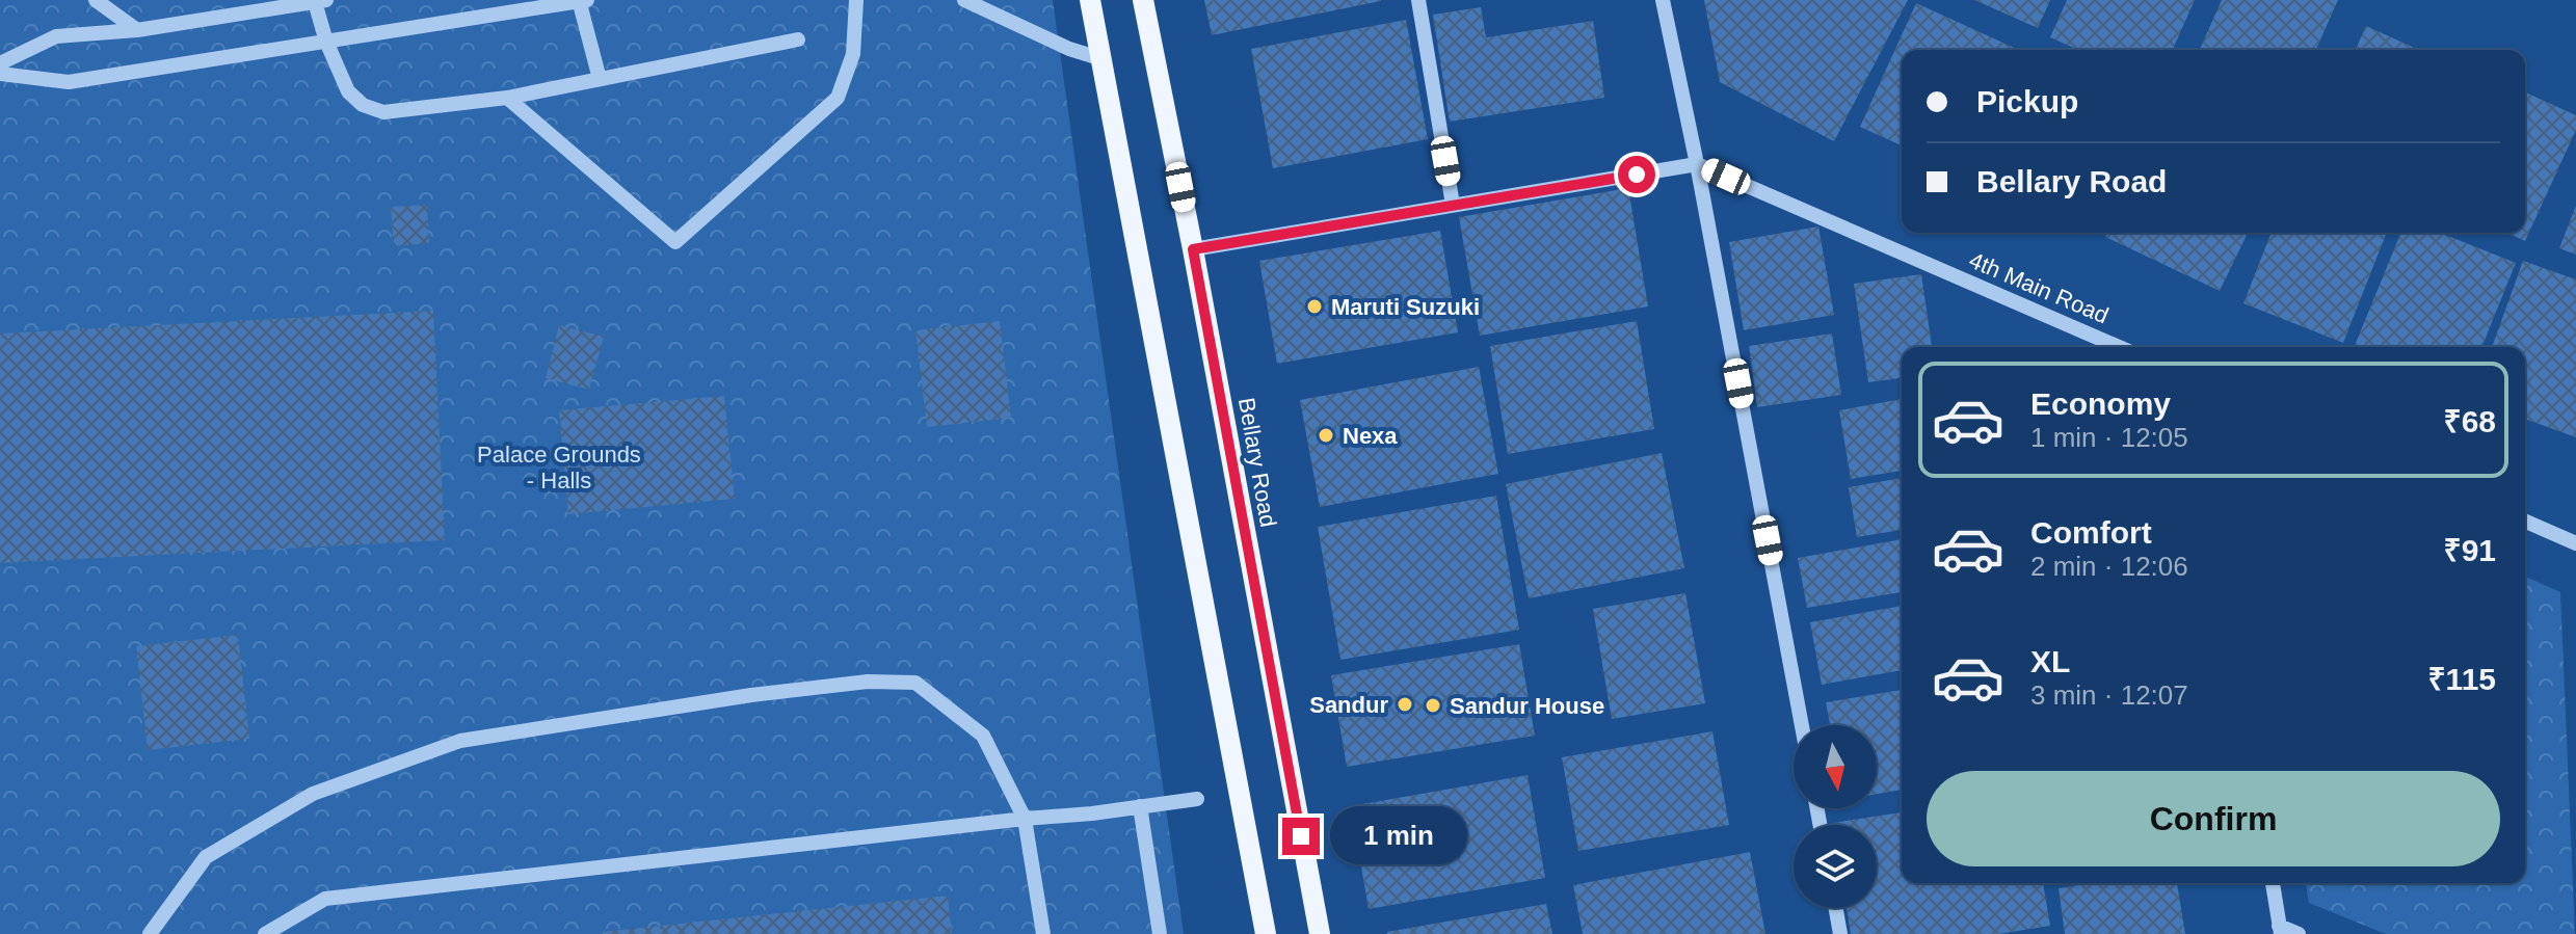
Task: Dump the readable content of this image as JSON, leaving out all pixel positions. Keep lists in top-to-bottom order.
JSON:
{
  "streets": {
    "main road": ["Bellary Road"],
    "street": ["4th Main Road"]
  },
  "parks": ["Palace Grounds - Halls"],
  "places": [
    "Maruti Suzuki",
    "Nexa",
    "Sandur",
    "Sandur House"
  ],
  "north": "bottom",
  "page": {
    "banner": ["Pickup", "Bellary Road"],
    "list": [
      {
        "name": "Economy",
        "note": "1 min · 12:05",
        "value": "₹68"
      },
      {
        "name": "Comfort",
        "note": "2 min · 12:06",
        "value": "₹91"
      },
      {
        "name": "XL",
        "note": "3 min · 12:07",
        "value": "₹115"
      }
    ],
    "buttons": "Confirm",
    "bubble": "1 min"
  }
}
